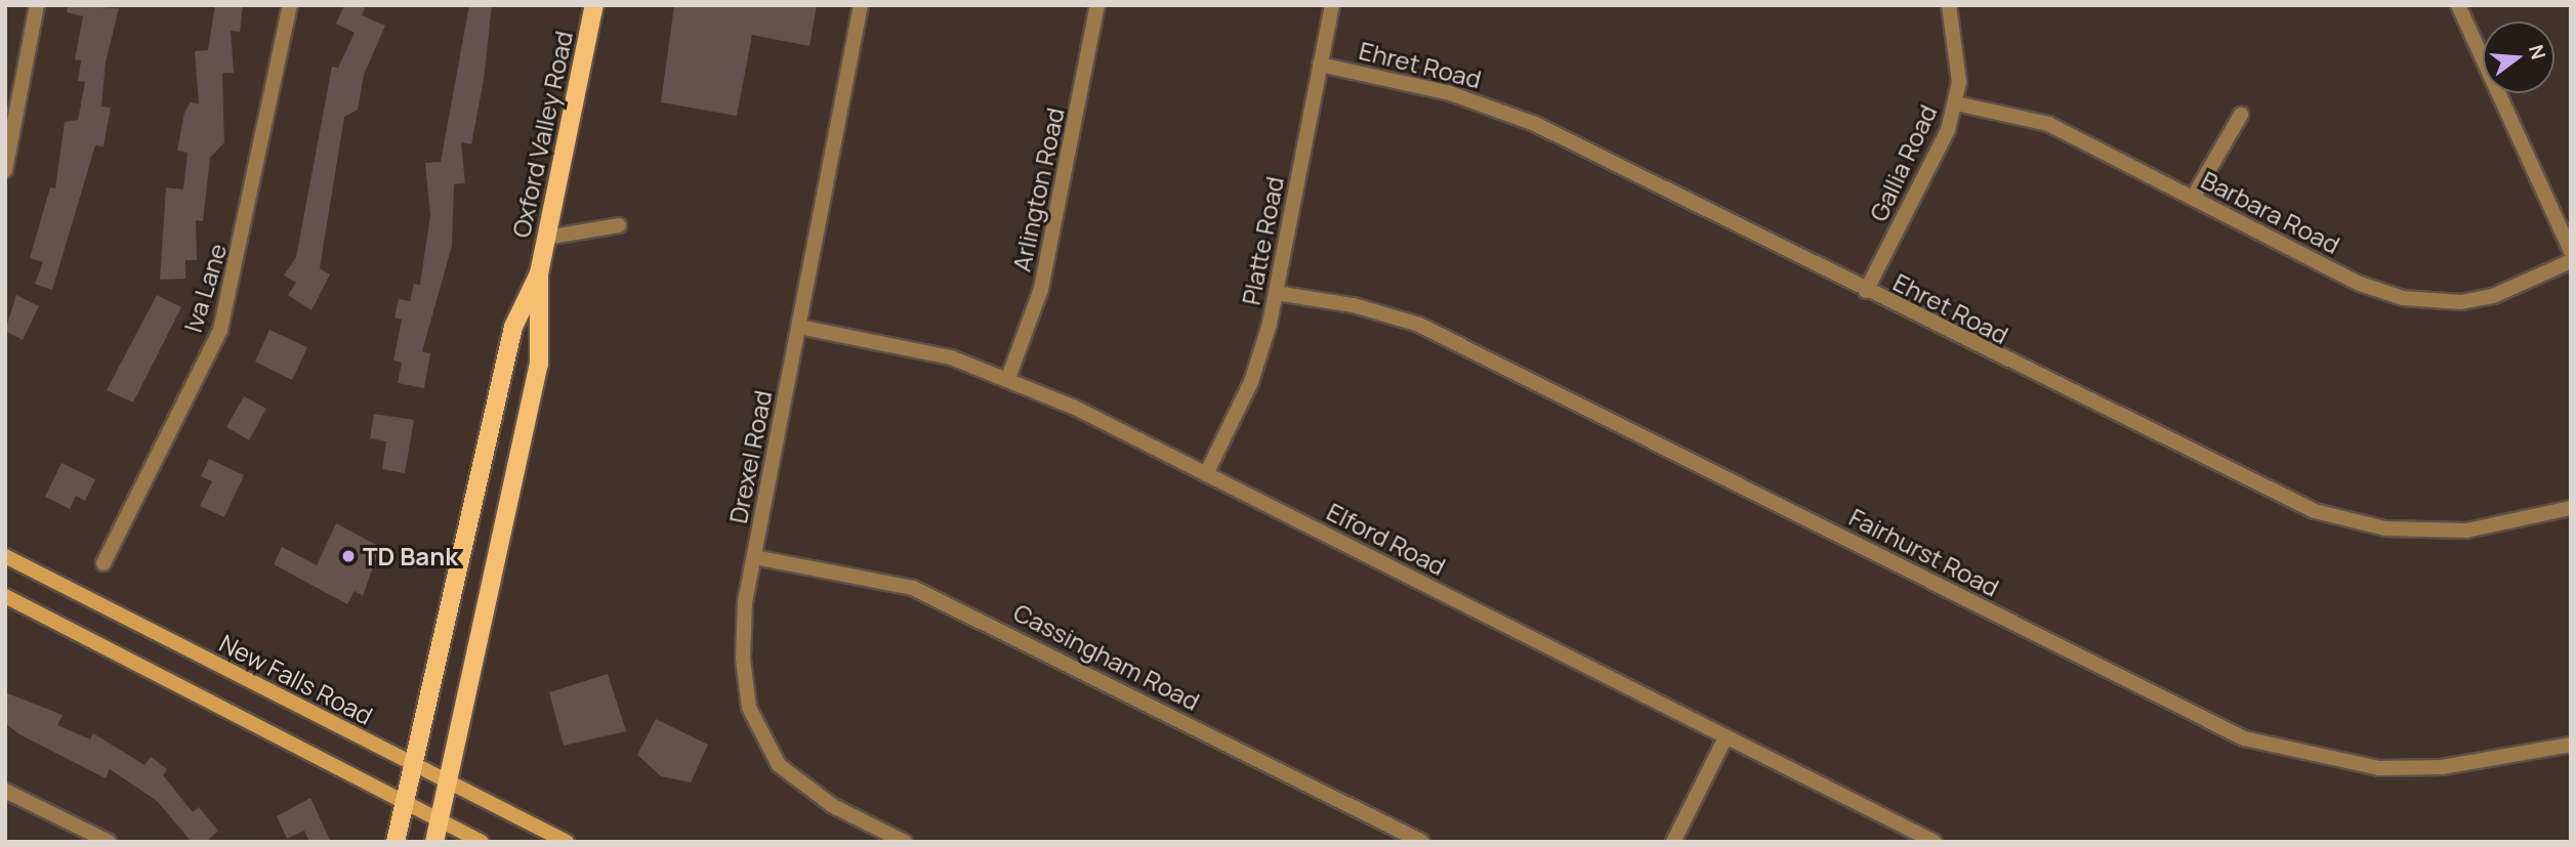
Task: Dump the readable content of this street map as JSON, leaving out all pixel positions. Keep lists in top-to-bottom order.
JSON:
{
  "streets": {
    "main road": ["Oxford Valley Road", "New Falls Road"],
    "street": [
      "Ehret Road",
      "Gallia Road",
      "Arlington Road",
      "Barbara Road",
      "Platte Road",
      "Iva Lane",
      "Drexel Road",
      "Elford Road",
      "Fairhurst Road",
      "Cassingham Road"
    ]
  },
  "crossings": [
    ["Ehret Road", "Gallia Road"],
    ["Ehret Road", "Platte Road"],
    ["Oxford Valley Road", "New Falls Road"],
    ["Gallia Road", "Barbara Road"],
    ["Arlington Road", "Elford Road"],
    ["Platte Road", "Elford Road"],
    ["Platte Road", "Fairhurst Road"],
    ["Drexel Road", "Elford Road"],
    ["Drexel Road", "Cassingham Road"]
  ],
  "places": ["TD Bank"],
  "north": "right"
}
